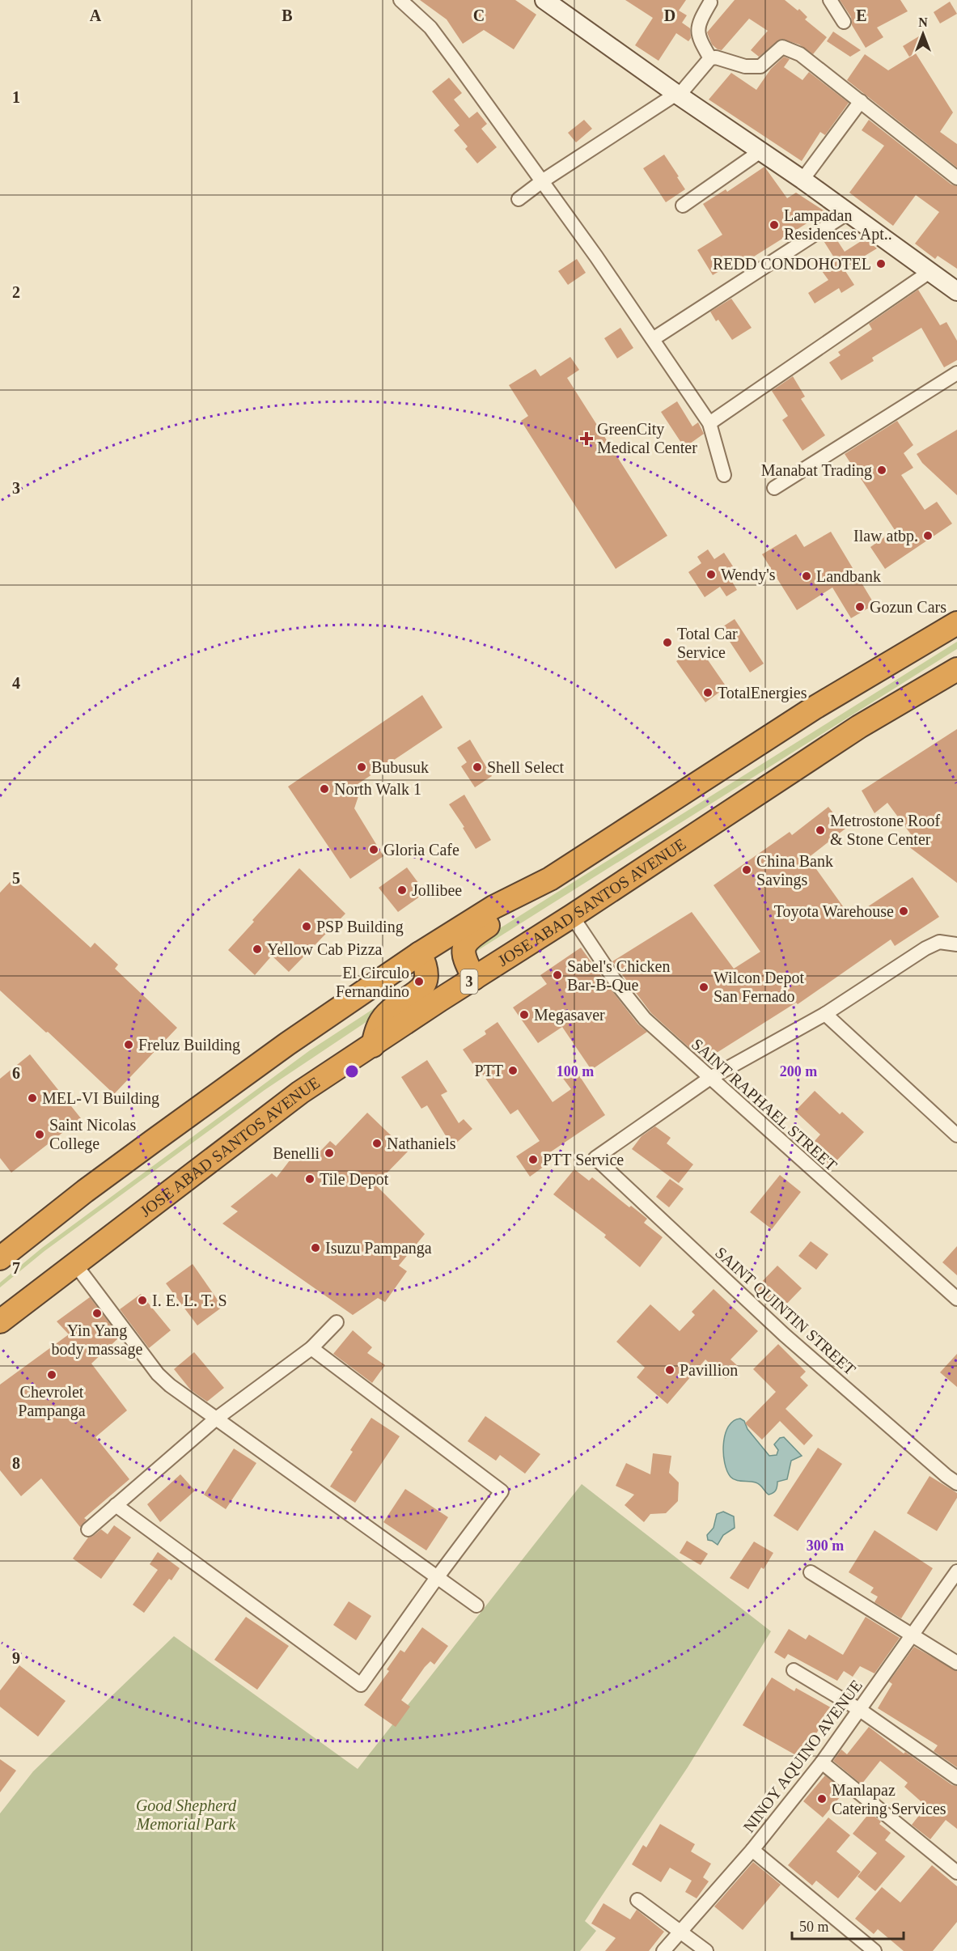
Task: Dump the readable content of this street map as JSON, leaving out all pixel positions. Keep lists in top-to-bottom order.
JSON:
{
  "streets": {
    "highway": ["JOSE ABAD SANTOS AVENUE", "3"],
    "street": ["SAINT RAPHAEL STREET", "SAINT QUINTIN STREET", "NINOY AQUINO AVENUE"]
  },
  "crossings": [
    ["JOSE ABAD SANTOS AVENUE", "SAINT RAPHAEL STREET"],
    ["SAINT RAPHAEL STREET", "SAINT QUINTIN STREET"]
  ],
  "parks": ["Good Shepherd Memorial Park"],
  "places": {
    "other": [
      "Lampadan Residences Apt..",
      "REDD CONDOHOTEL",
      "Manabat Trading",
      "Ilaw atbp.",
      "Wendy's",
      "Landbank",
      "Gozun Cars",
      "Total Car Service",
      "TotalEnergies",
      "Bubusuk",
      "Shell Select",
      "North Walk 1",
      "Metrostone Roof & Stone Center",
      "Gloria Cafe",
      "China Bank Savings",
      "Jollibee",
      "Toyota Warehouse",
      "PSP Building",
      "Yellow Cab Pizza",
      "Sabel's Chicken Bar-B-Que",
      "El Circulo Fernandino",
      "Wilcon Depot San Fernado",
      "Megasaver",
      "Freluz Building",
      "PTT",
      "MEL-VI Building",
      "Saint Nicolas College",
      "Nathaniels",
      "Benelli",
      "PTT Service",
      "Tile Depot",
      "Isuzu Pampanga",
      "I. E. L. T. S",
      "Yin Yang body massage",
      "Pavillion",
      "Chevrolet Pampanga",
      "Manlapaz Catering Services"
    ],
    "health": ["GreenCity Medical Center"]
  },
  "scale_bar": "50 m",
  "north": "top",
  "grid": {
    "columns": [
      "A",
      "B",
      "C",
      "D",
      "E"
    ],
    "rows": [
      "1",
      "2",
      "3",
      "4",
      "5",
      "6",
      "7",
      "8",
      "9"
    ]
  },
  "rings": ["100 m", "200 m", "300 m"]
}
